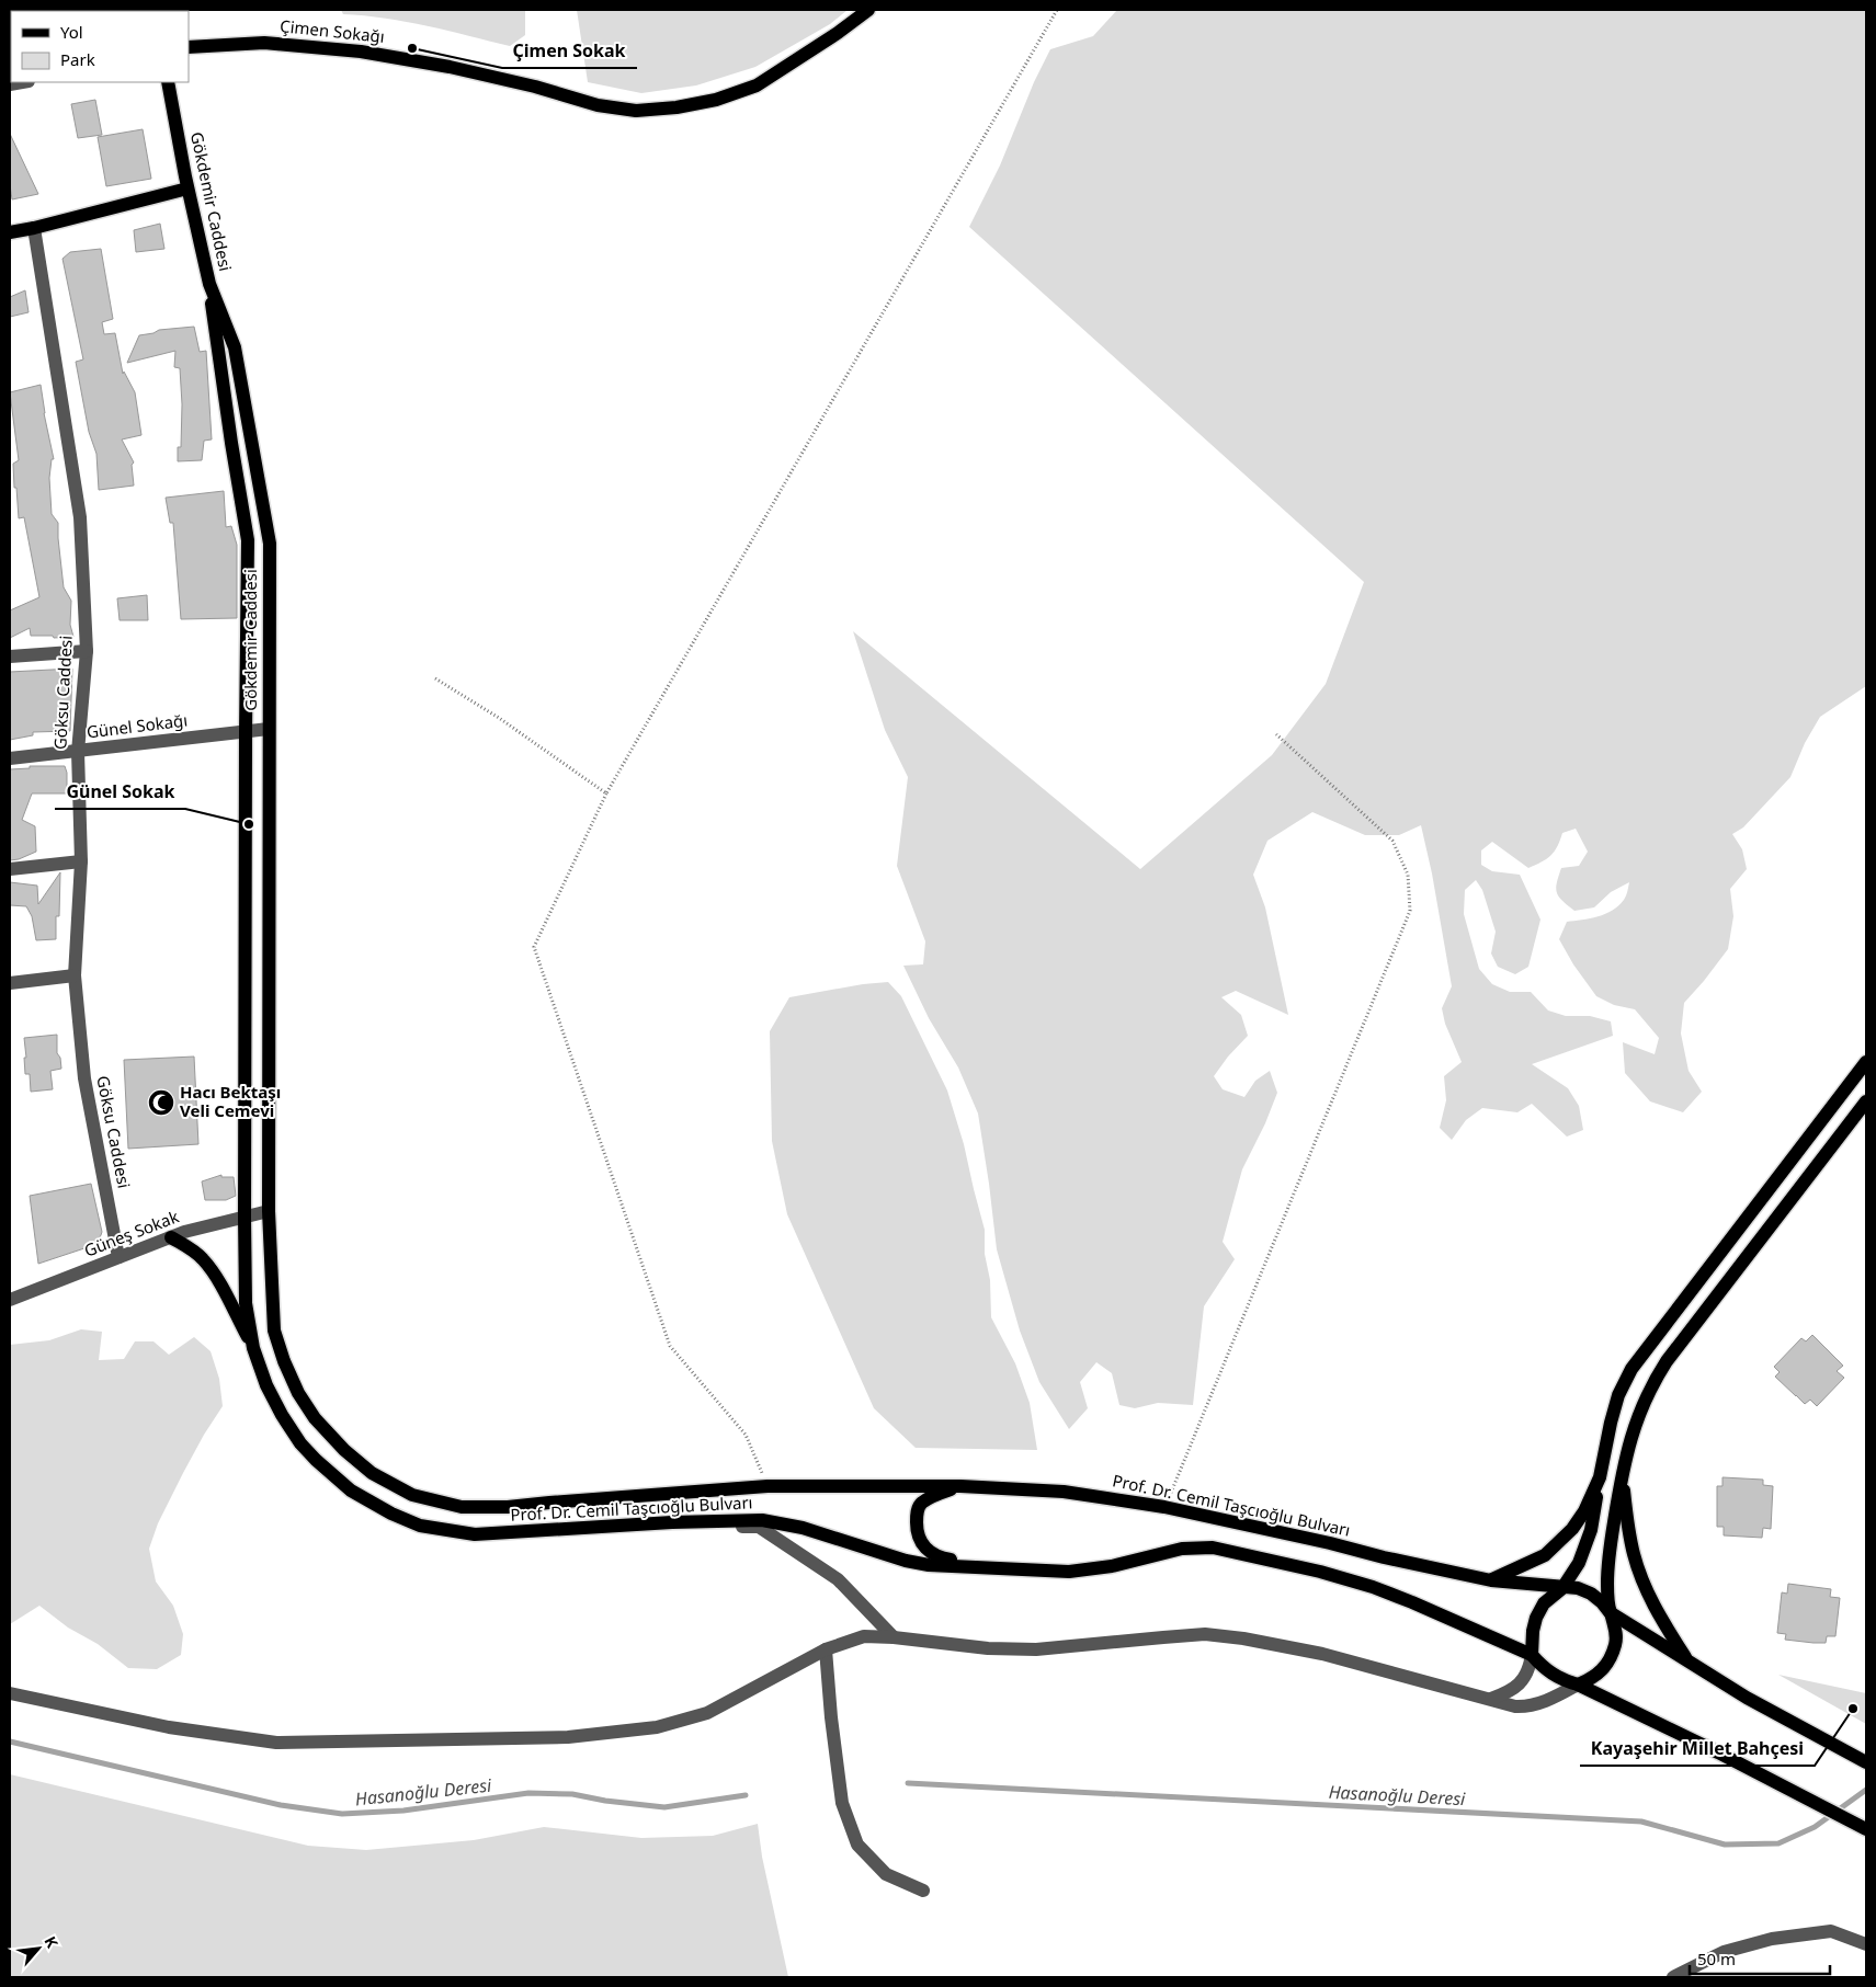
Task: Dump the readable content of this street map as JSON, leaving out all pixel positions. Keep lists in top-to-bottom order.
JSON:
{
  "streets": {
    "main road": ["Çimen Sokağı", "Gökdemir Caddesi", "Prof. Dr. Cemil Taşcıoğlu Bulvarı"],
    "street": ["Göksu Caddesi", "Günel Sokağı", "Güneş Sokak"]
  },
  "crossings": [
    ["Gökdemir Caddesi", "Günel Sokağı"],
    ["Gökdemir Caddesi", "Güneş Sokak"],
    ["Gökdemir Caddesi", "Prof. Dr. Cemil Taşcıoğlu Bulvarı"],
    ["Göksu Caddesi", "Günel Sokağı"],
    ["Göksu Caddesi", "Güneş Sokak"],
    ["Günel Sokağı", "Prof. Dr. Cemil Taşcıoğlu Bulvarı"],
    ["Güneş Sokak", "Prof. Dr. Cemil Taşcıoğlu Bulvarı"]
  ],
  "water": ["Hasanoğlu Deresi"],
  "places": {
    "other": ["Çimen Sokak", "Günel Sokak", "Kayaşehir Millet Bahçesi"],
    "mosque": ["Hacı Bektaşı Veli Cemevi"]
  },
  "legend": ["Yol", "Park"],
  "scale_bar": "50 m",
  "north": "top right"
}
